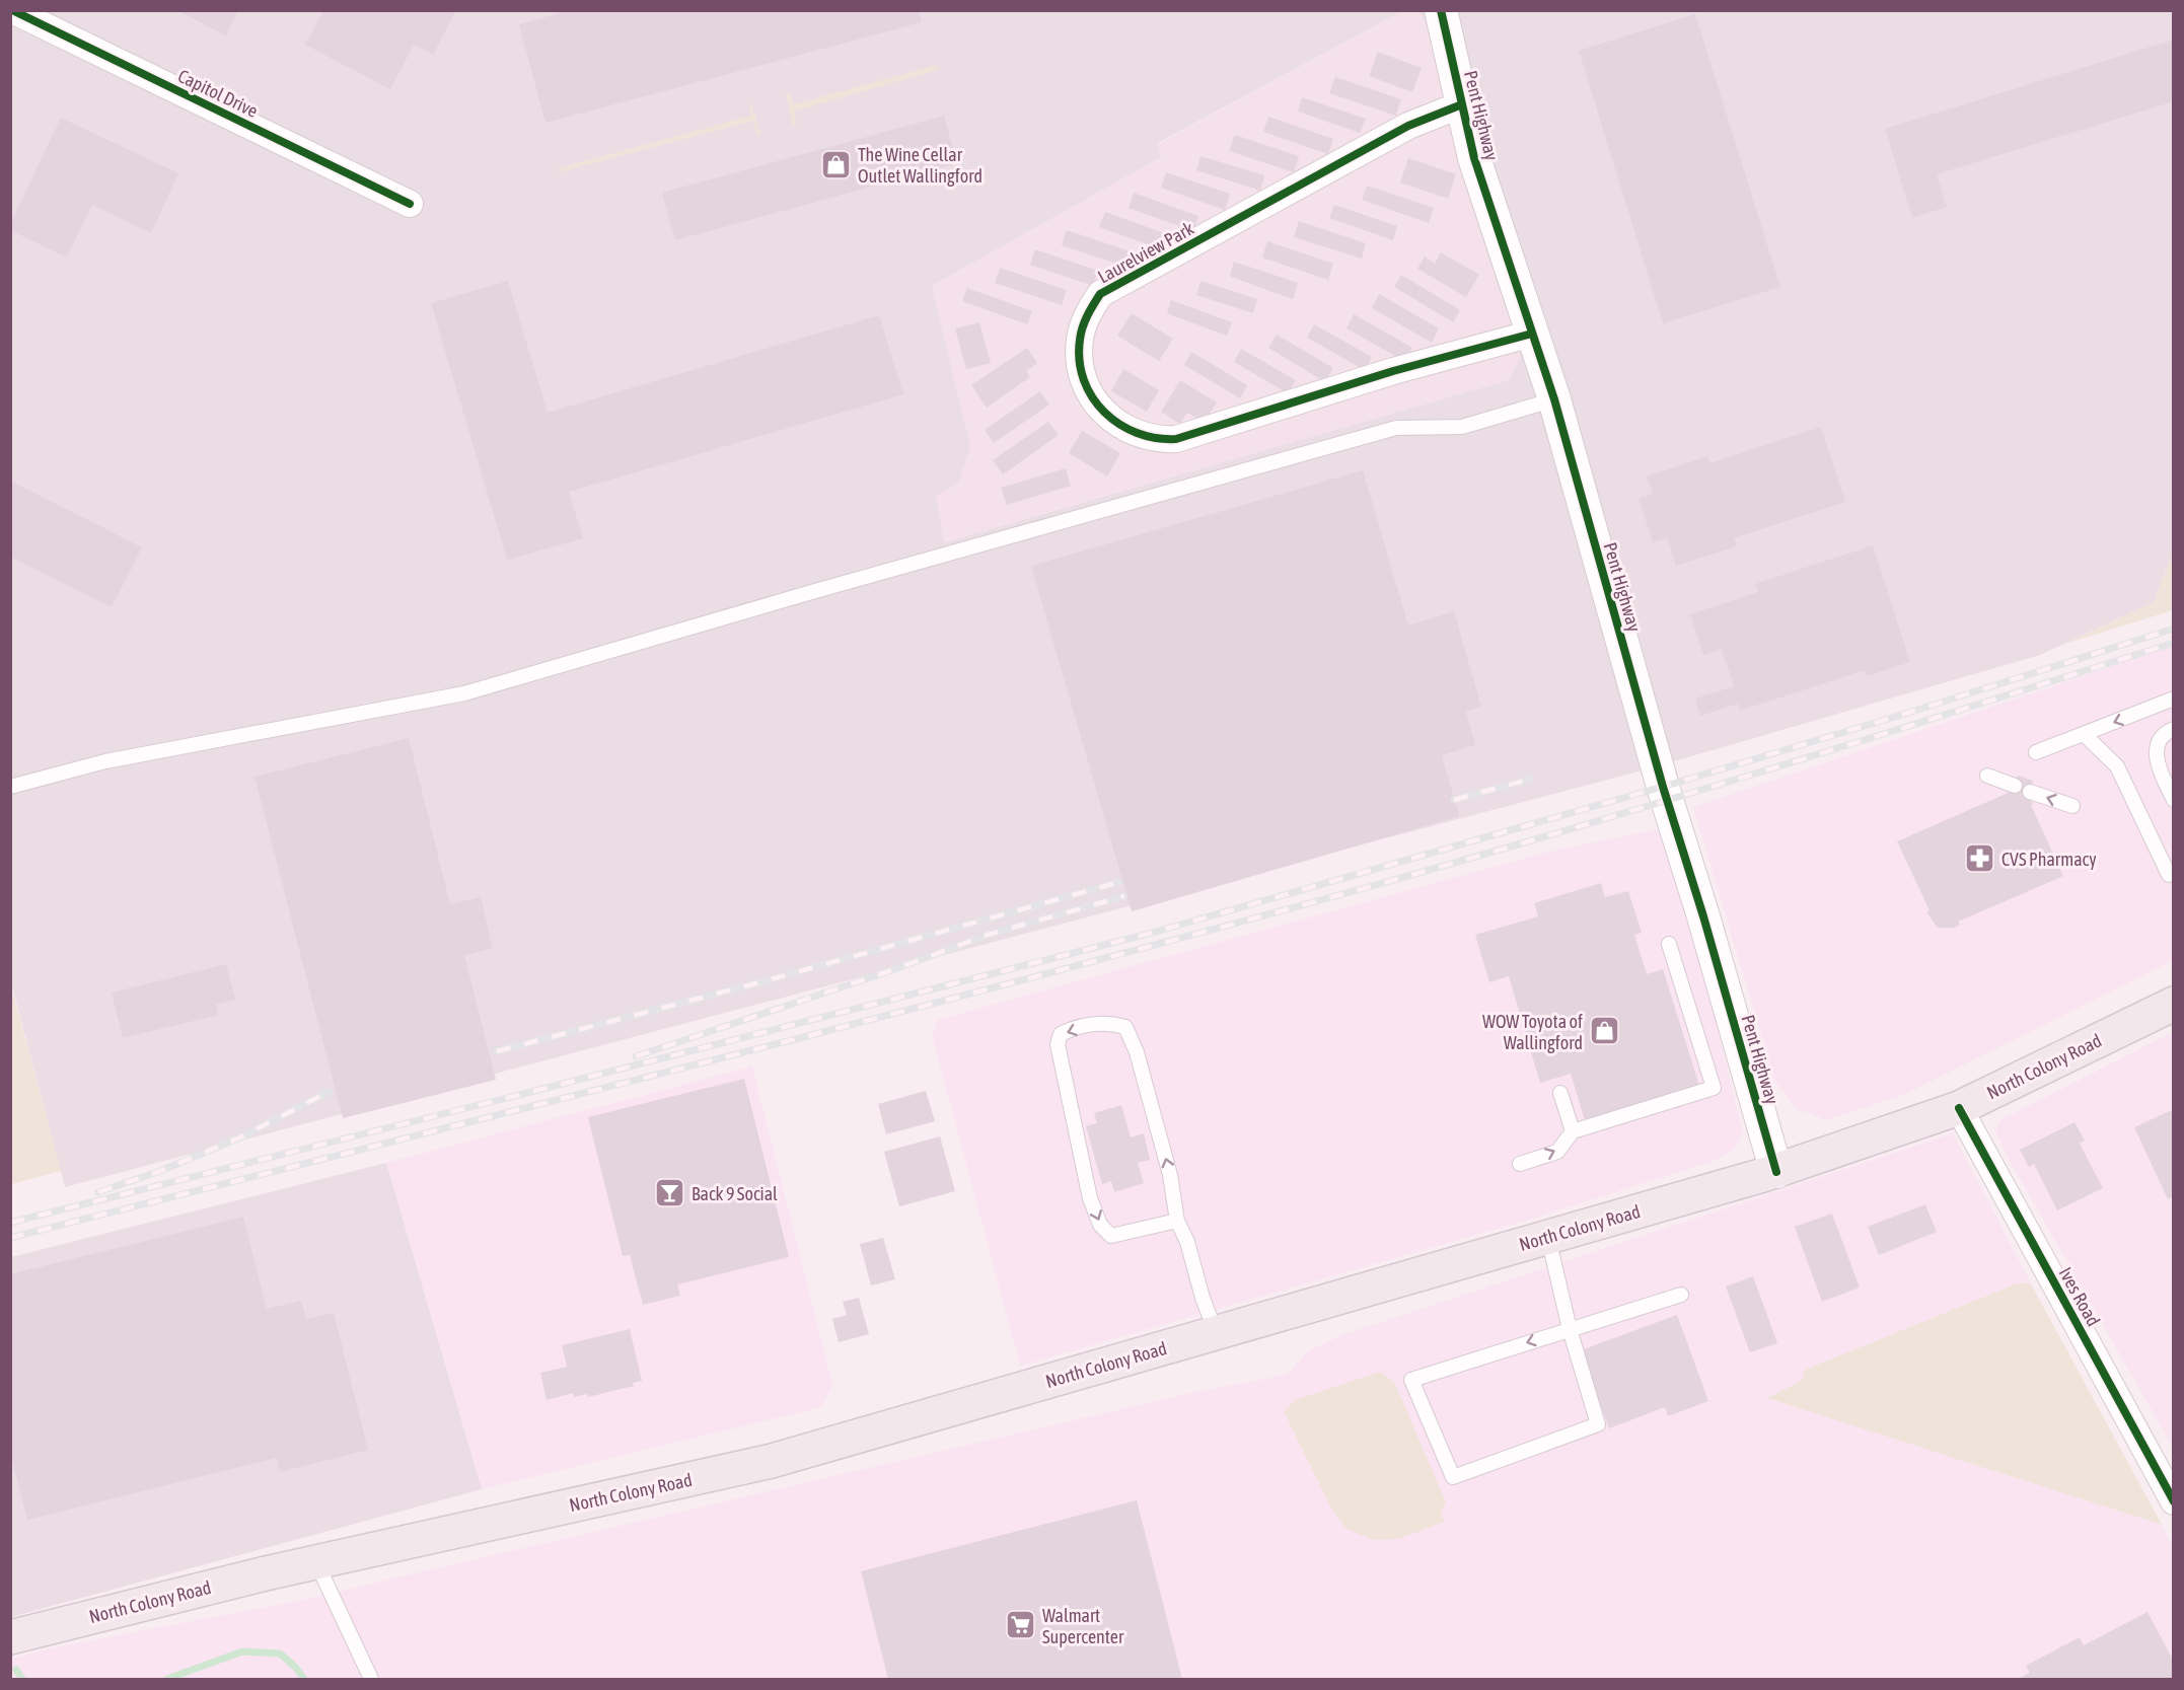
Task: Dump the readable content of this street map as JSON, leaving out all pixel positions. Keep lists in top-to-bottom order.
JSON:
{
  "streets": {
    "main road": ["North Colony Road"],
    "street": [
      "Capitol Drive",
      "Pent Highway",
      "Laurelview Park",
      "Ives Road"
    ]
  },
  "crossings": [
    ["Pent Highway", "Laurelview Park"],
    ["Pent Highway", "North Colony Road"],
    ["North Colony Road", "Ives Road"]
  ],
  "places": {
    "shop": ["The Wine Cellar Outlet Wallingford", "WOW Toyota of Wallingford"],
    "pharmacy": ["CVS Pharmacy"],
    "bar": ["Back 9 Social"],
    "supermarket": ["Walmart Supercenter"]
  }
}
